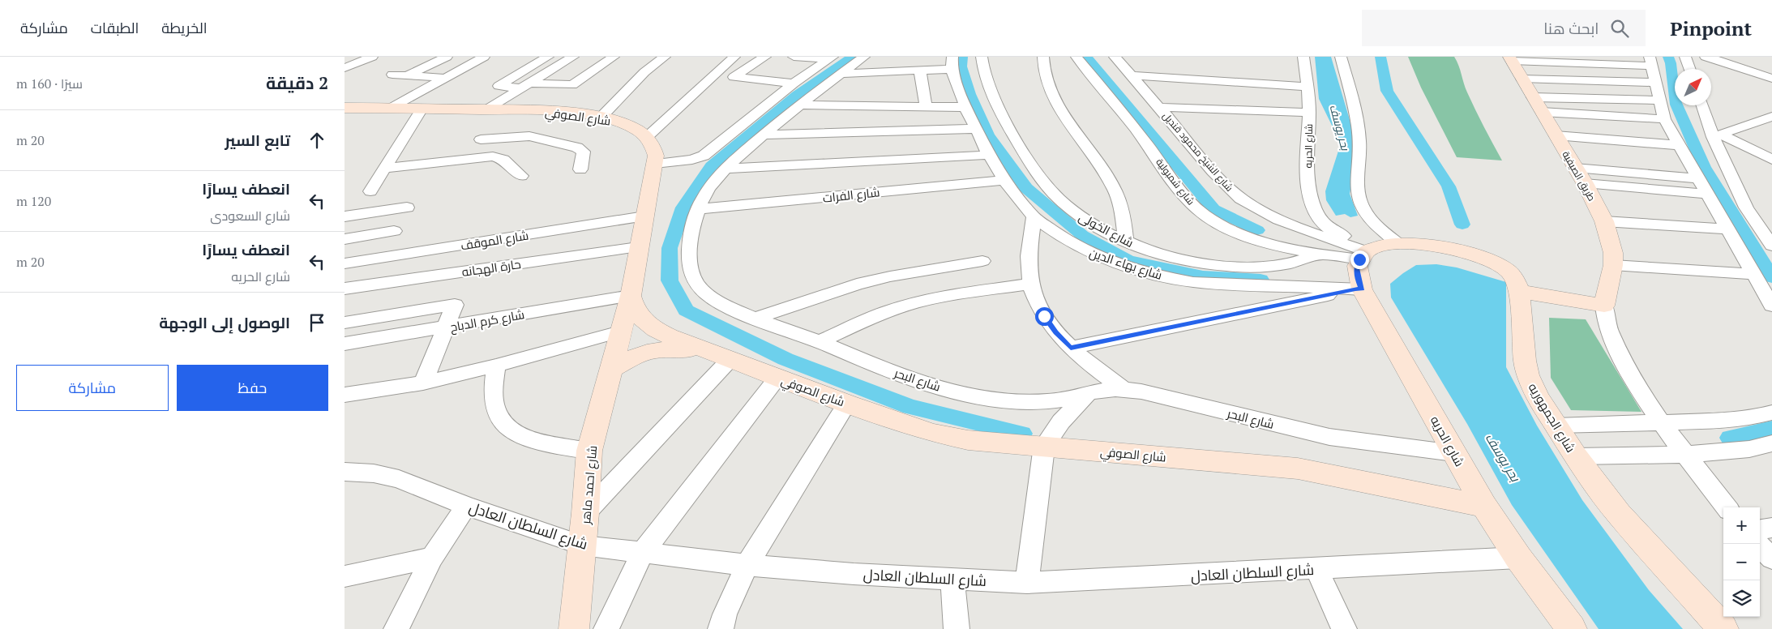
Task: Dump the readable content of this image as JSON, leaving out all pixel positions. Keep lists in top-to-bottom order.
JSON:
{
  "streets": {
    "street": [
      "شارع الصوفي",
      "شارع الحريه",
      "شارع الشيخ محمود قنديل",
      "طريق الصيفية",
      "شارع شمبولية",
      "شارع الفرات",
      "شارع الخولى",
      "شارع الموقف",
      "شارع بهاء الدين",
      "حارة الهجانه",
      "شارع كرم الدباح",
      "شارع البحر",
      "شارع الجمهوريه",
      "شارع احمد ماهر",
      "شارع السلطان العادل"
    ]
  },
  "crossings": [
    ["شارع الصوفي", "شارع الحريه"],
    ["شارع الصوفي", "شارع كرم الدباح"],
    ["شارع الصوفي", "شارع احمد ماهر"],
    ["شارع الحريه", "شارع الشيخ محمود قنديل"],
    ["شارع الحريه", "شارع شمبولية"],
    ["شارع الحريه", "شارع بهاء الدين"],
    ["شارع الحريه", "شارع البحر"],
    ["شارع الحريه", "شارع الجمهوريه"],
    ["شارع الحريه", "شارع السلطان العادل"],
    ["شارع الشيخ محمود قنديل", "شارع شمبولية"],
    ["شارع الشيخ محمود قنديل", "شارع الجمهوريه"],
    ["شارع شمبولية", "شارع الخولى"],
    ["شارع شمبولية", "شارع الجمهوريه"],
    ["شارع الفرات", "شارع بهاء الدين"],
    ["شارع الفرات", "شارع البحر"],
    ["شارع كرم الدباح", "شارع احمد ماهر"],
    ["شارع احمد ماهر", "شارع السلطان العادل"]
  ],
  "water": ["بحر يوسف"],
  "north": "top right",
  "page": {
    "header": "Pinpoint",
    "search": "ابحث هنا",
    "nav": ["الخريطة", "الطبقات", "مشاركة"],
    "heading": ["2 دقيقة", "سيرًا · 160 m"],
    "list": [
      ["تابع السير", "20 m"],
      ["انعطف يسارًا", "شارع السعودى", "120 m"],
      ["انعطف يسارًا", "شارع الحريه", "20 m"],
      "الوصول إلى الوجهة"
    ],
    "buttons": ["حفظ", "مشاركة"],
    "map_buttons": ["+", "−"]
  }
}
